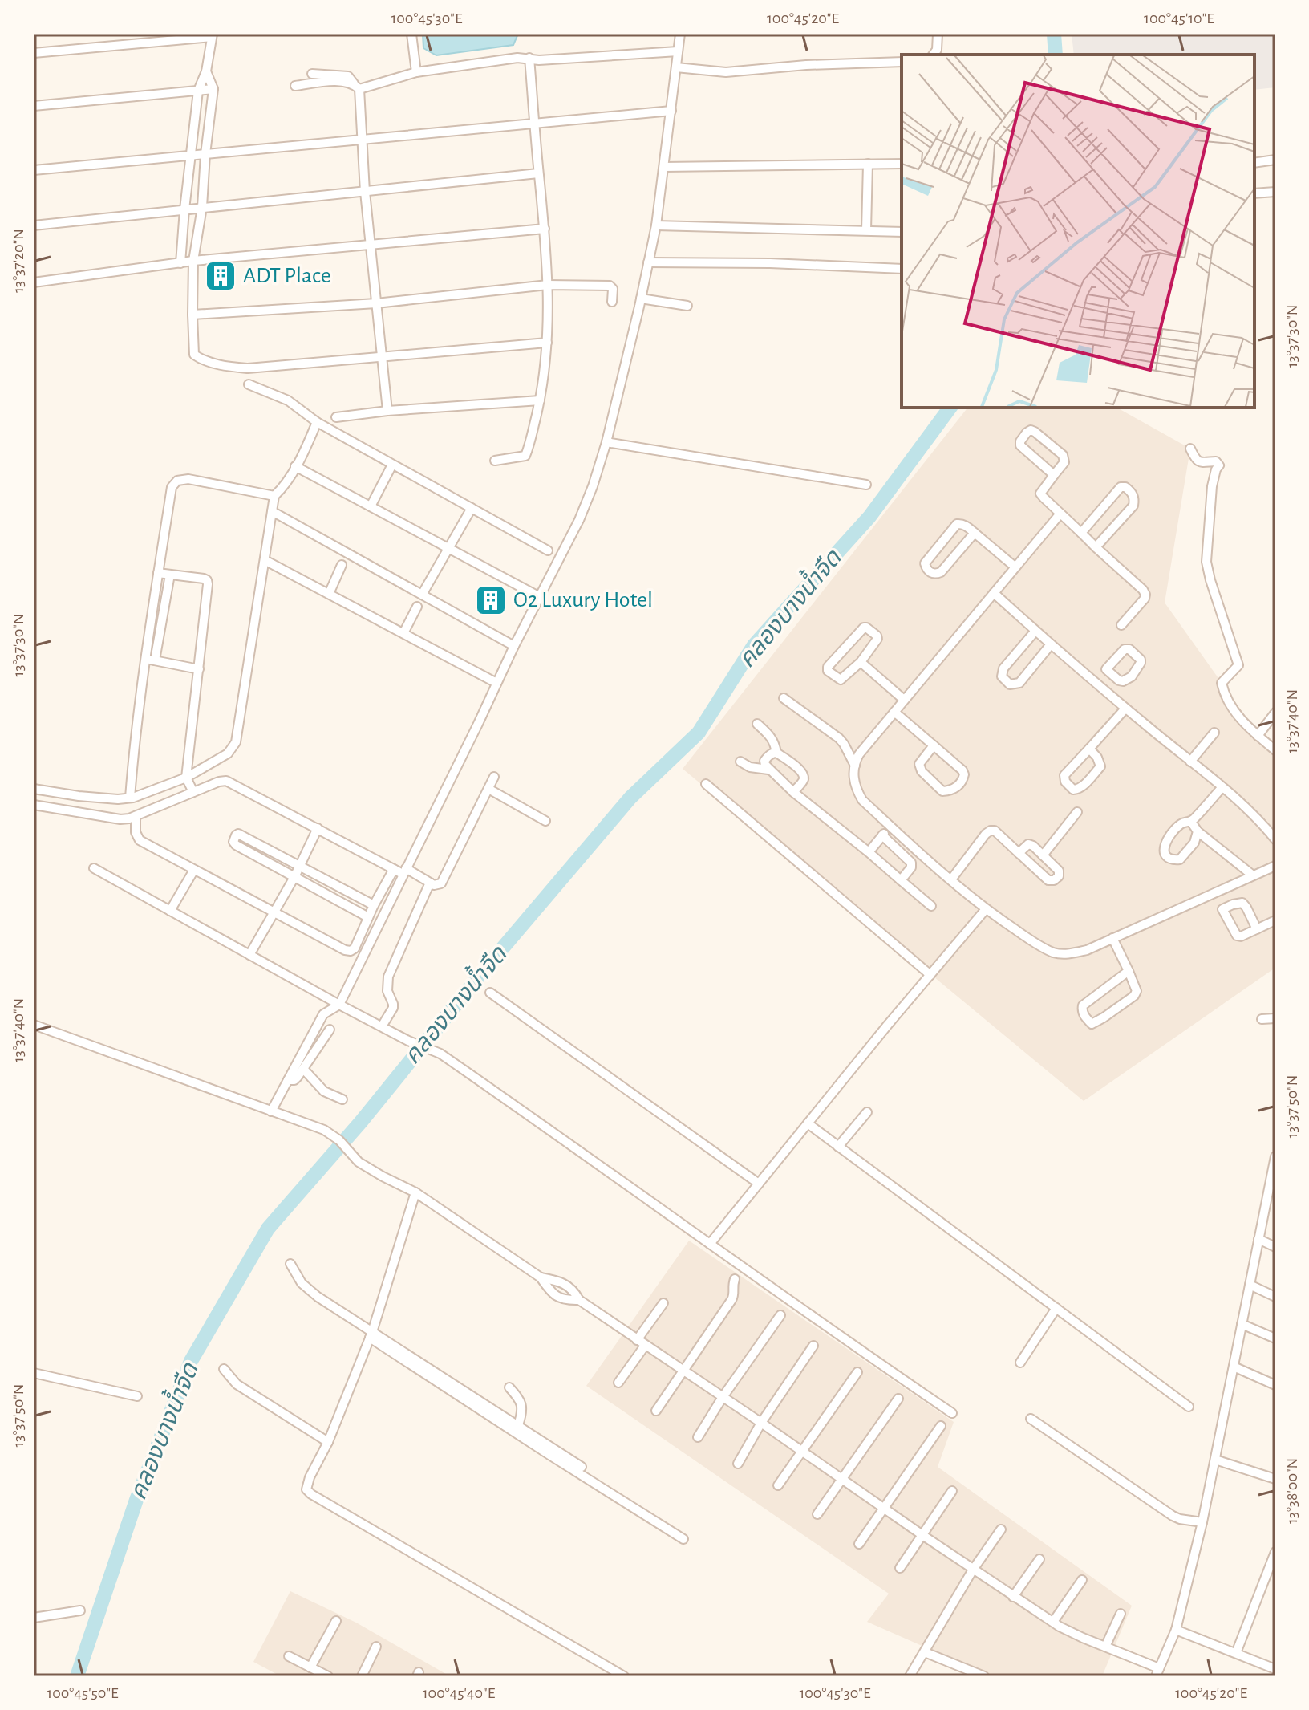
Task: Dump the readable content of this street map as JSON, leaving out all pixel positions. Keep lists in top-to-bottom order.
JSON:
{
  "water": ["คลองบางน้ำจืด"],
  "places": {
    "building": ["ADT Place", "O2 Luxury Hotel"]
  },
  "coordinates": [
    "100°45'30\"E",
    "100°45'20\"E",
    "100°45'10\"E",
    "13°37'20\"N",
    "13°37'30\"N",
    "13°37'40\"N",
    "13°37'50\"N",
    "13°38'00\"N",
    "100°45'50\"E",
    "100°45'40\"E"
  ]
}
